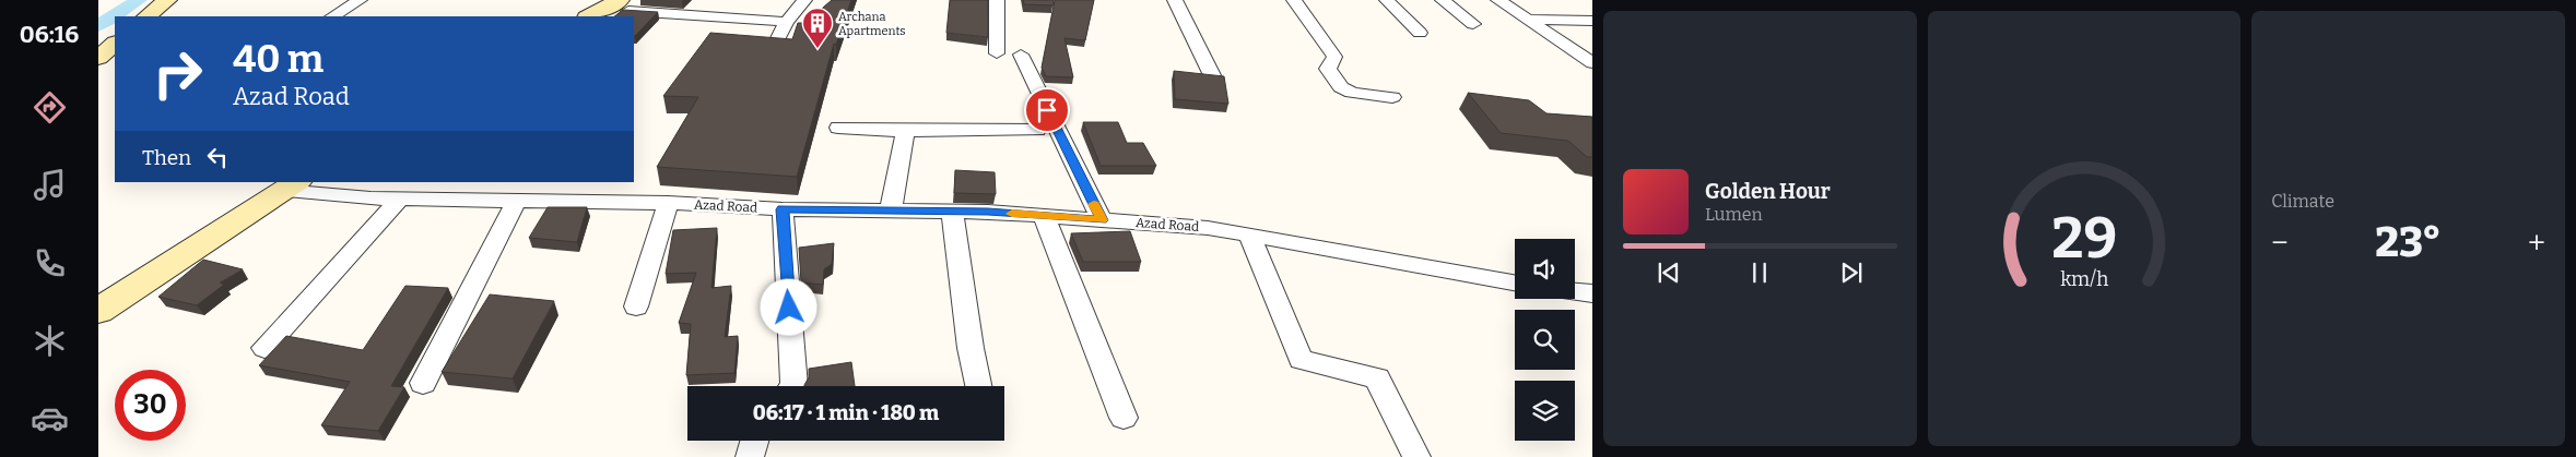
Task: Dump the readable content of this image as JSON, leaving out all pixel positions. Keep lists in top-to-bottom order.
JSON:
{
  "streets": {
    "street": ["Azad Road"]
  },
  "places": {
    "building": ["Archana Apartments"]
  },
  "page": {
    "tabs": "06:16",
    "tile": "Climate",
    "turn": ["40 m", "Azad Road"],
    "then": "Then",
    "song": ["Golden Hour", "Lumen"],
    "heat": ["−", "23°", "+"],
    "limit": "30",
    "trip": "06:17 · 1 min · 180 m",
    "gauge": ["29", "km/h"]
  }
}
